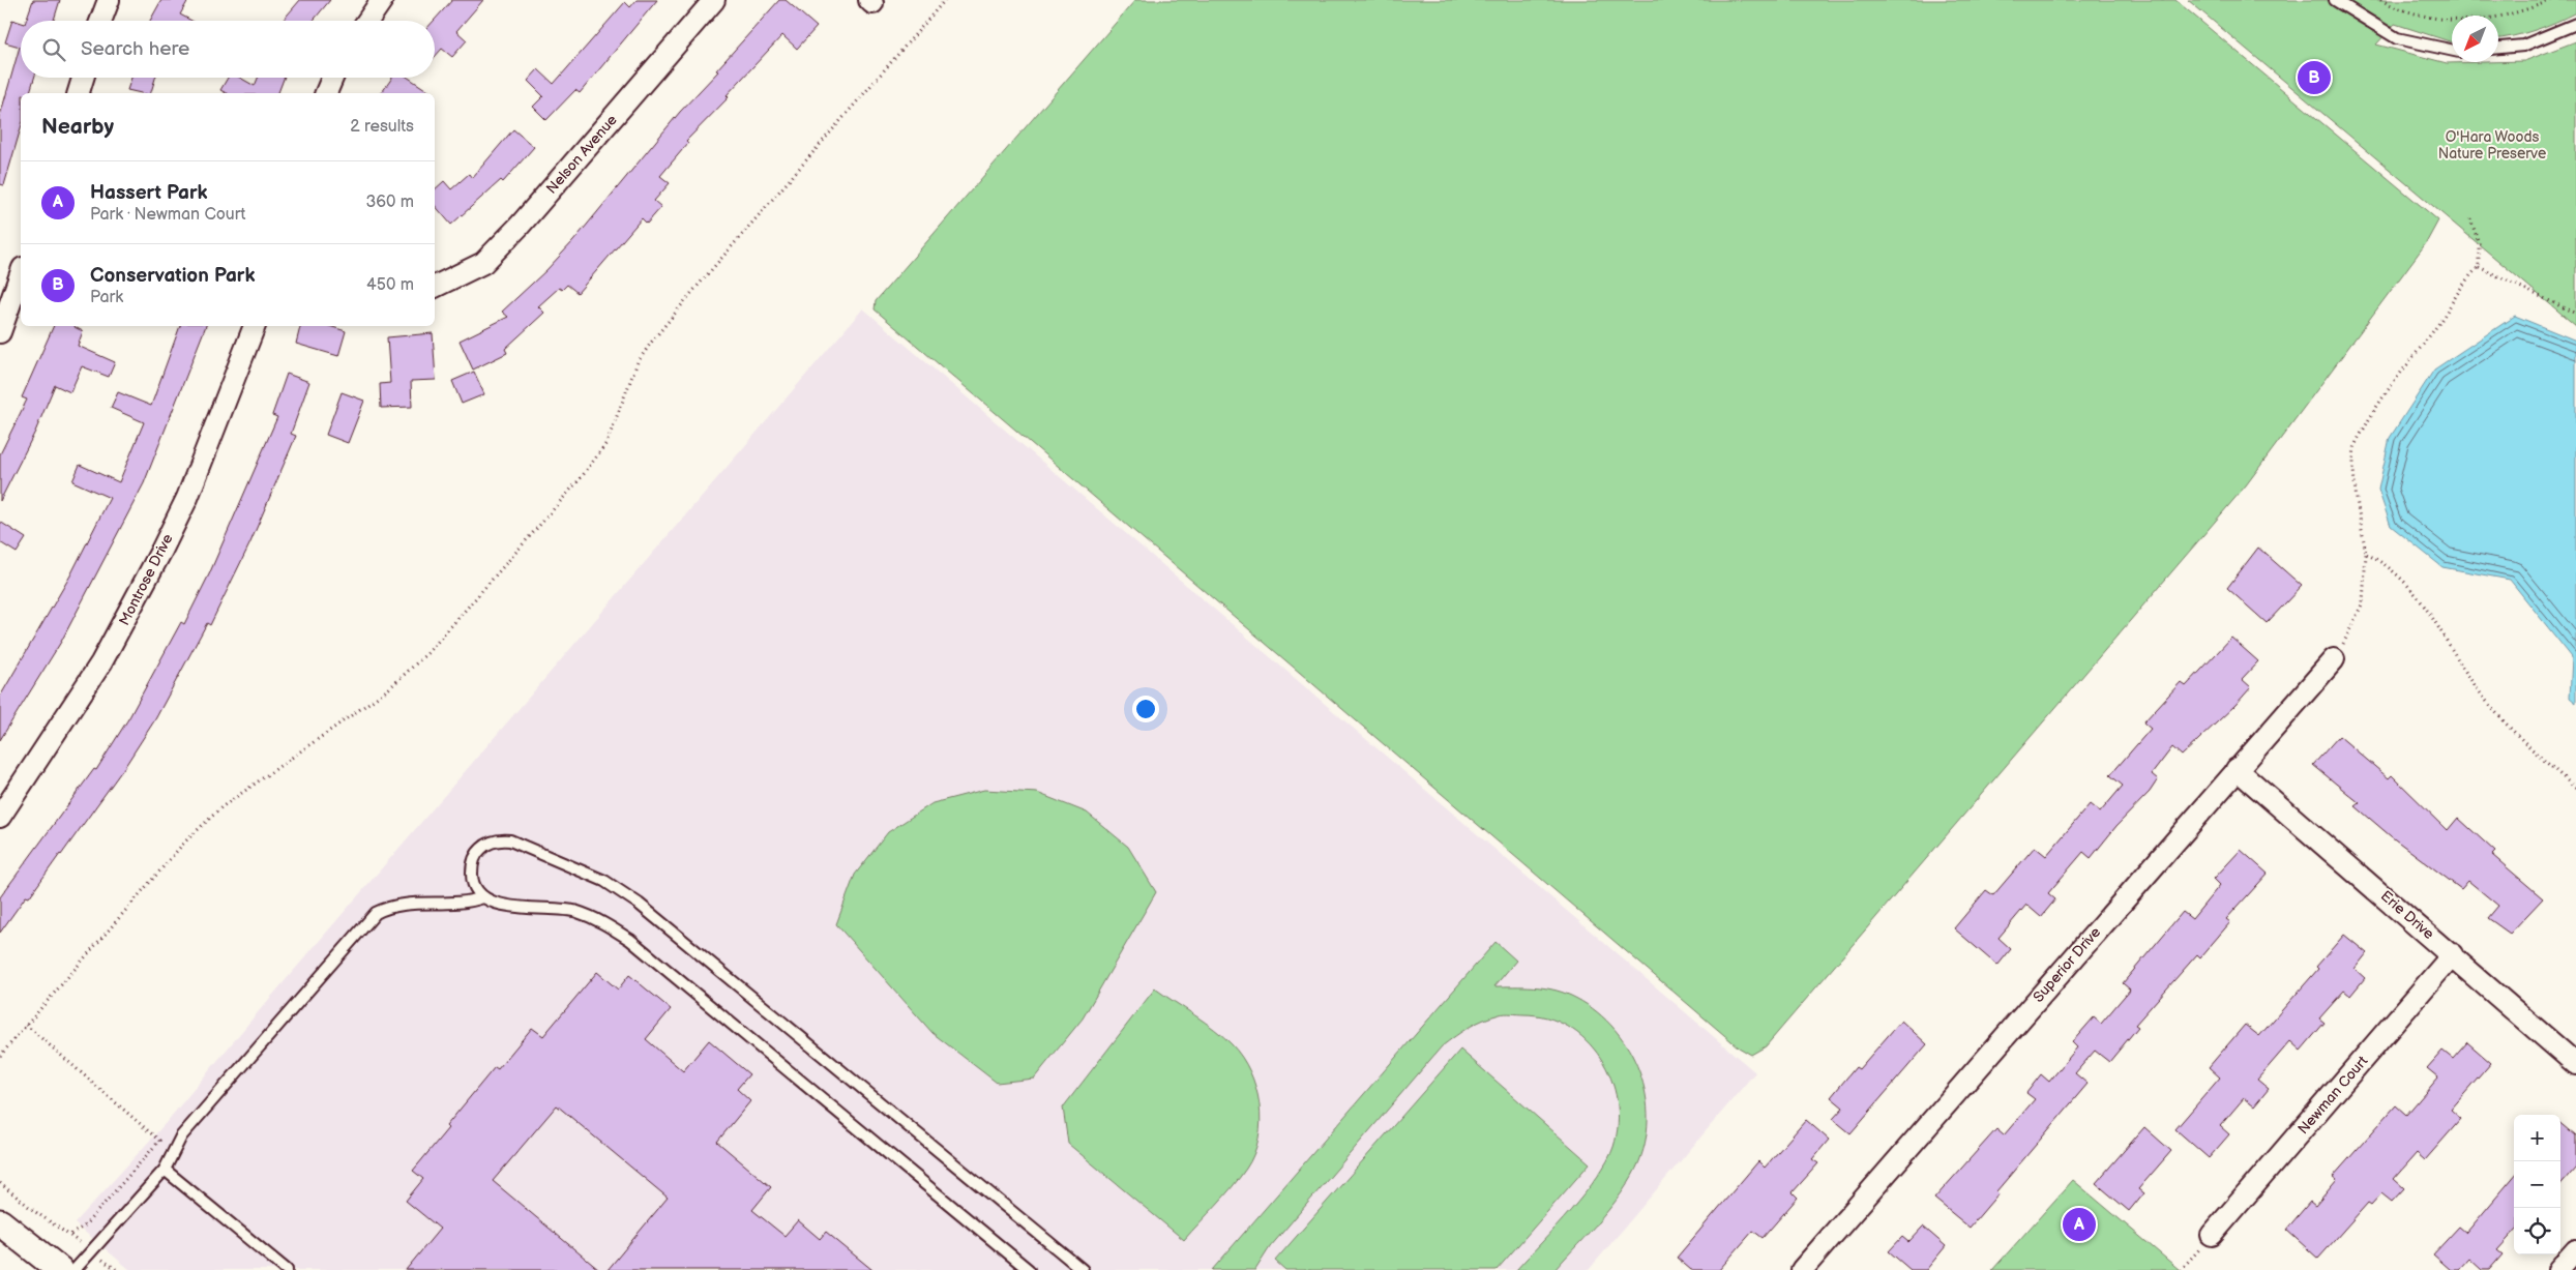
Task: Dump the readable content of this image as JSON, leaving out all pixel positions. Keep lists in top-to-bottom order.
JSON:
{
  "streets": {
    "street": [
      "Nelson Avenue",
      "Montrose Drive",
      "Erie Drive",
      "Superior Drive",
      "Newman Court"
    ]
  },
  "crossings": [
    ["Erie Drive", "Superior Drive"],
    ["Erie Drive", "Newman Court"]
  ],
  "parks": ["O'Hara Woods Nature Preserve"],
  "north": "bottom left",
  "page": {
    "search": "Search here",
    "pins": ["B", "A"],
    "heading": ["Nearby", "2 results"],
    "list": [
      {
        "mark": "A",
        "name": "Hassert Park",
        "note": "Park · Newman Court",
        "value": "360 m"
      },
      {
        "mark": "B",
        "name": "Conservation Park",
        "note": "Park",
        "value": "450 m"
      }
    ],
    "map_buttons": ["+", "−"]
  }
}
